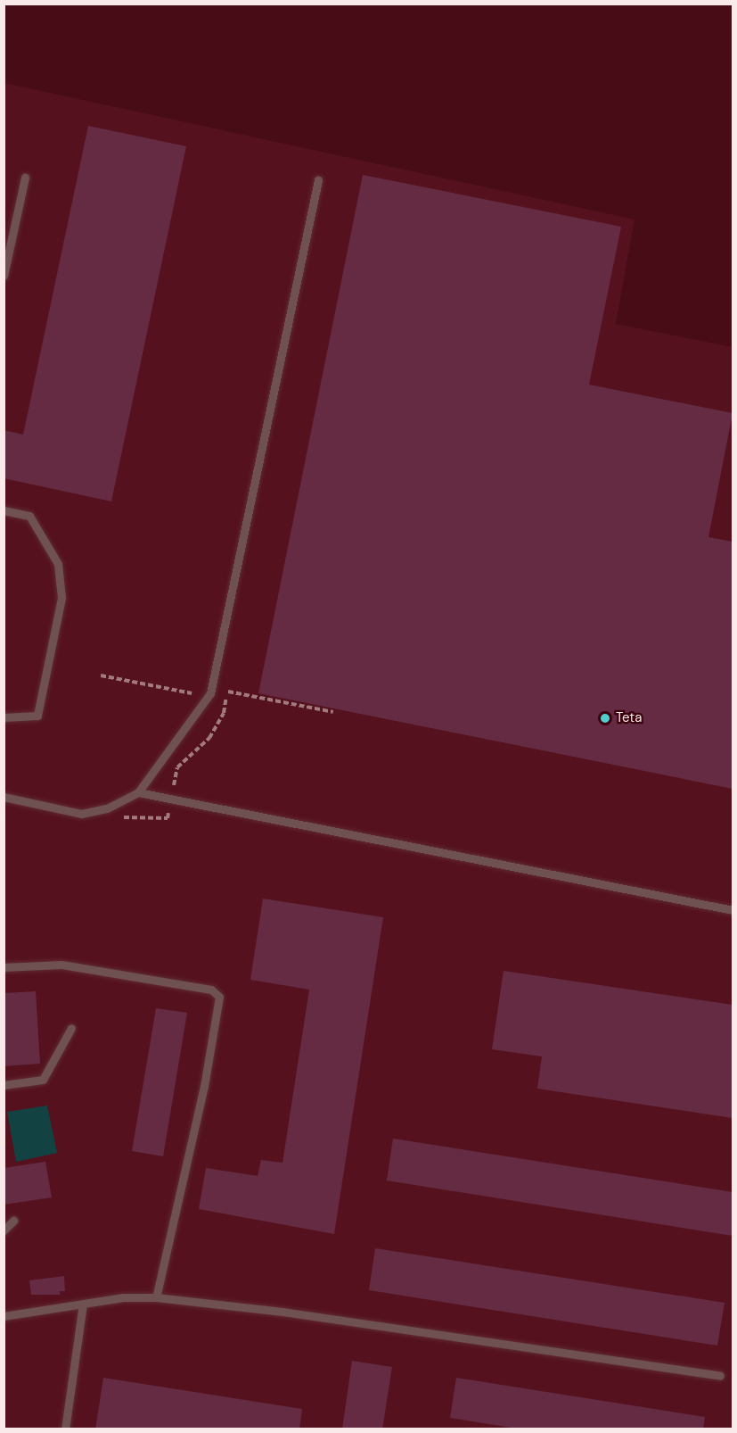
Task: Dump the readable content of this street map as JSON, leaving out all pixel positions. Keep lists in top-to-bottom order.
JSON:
{
  "places": ["Teta"]
}
